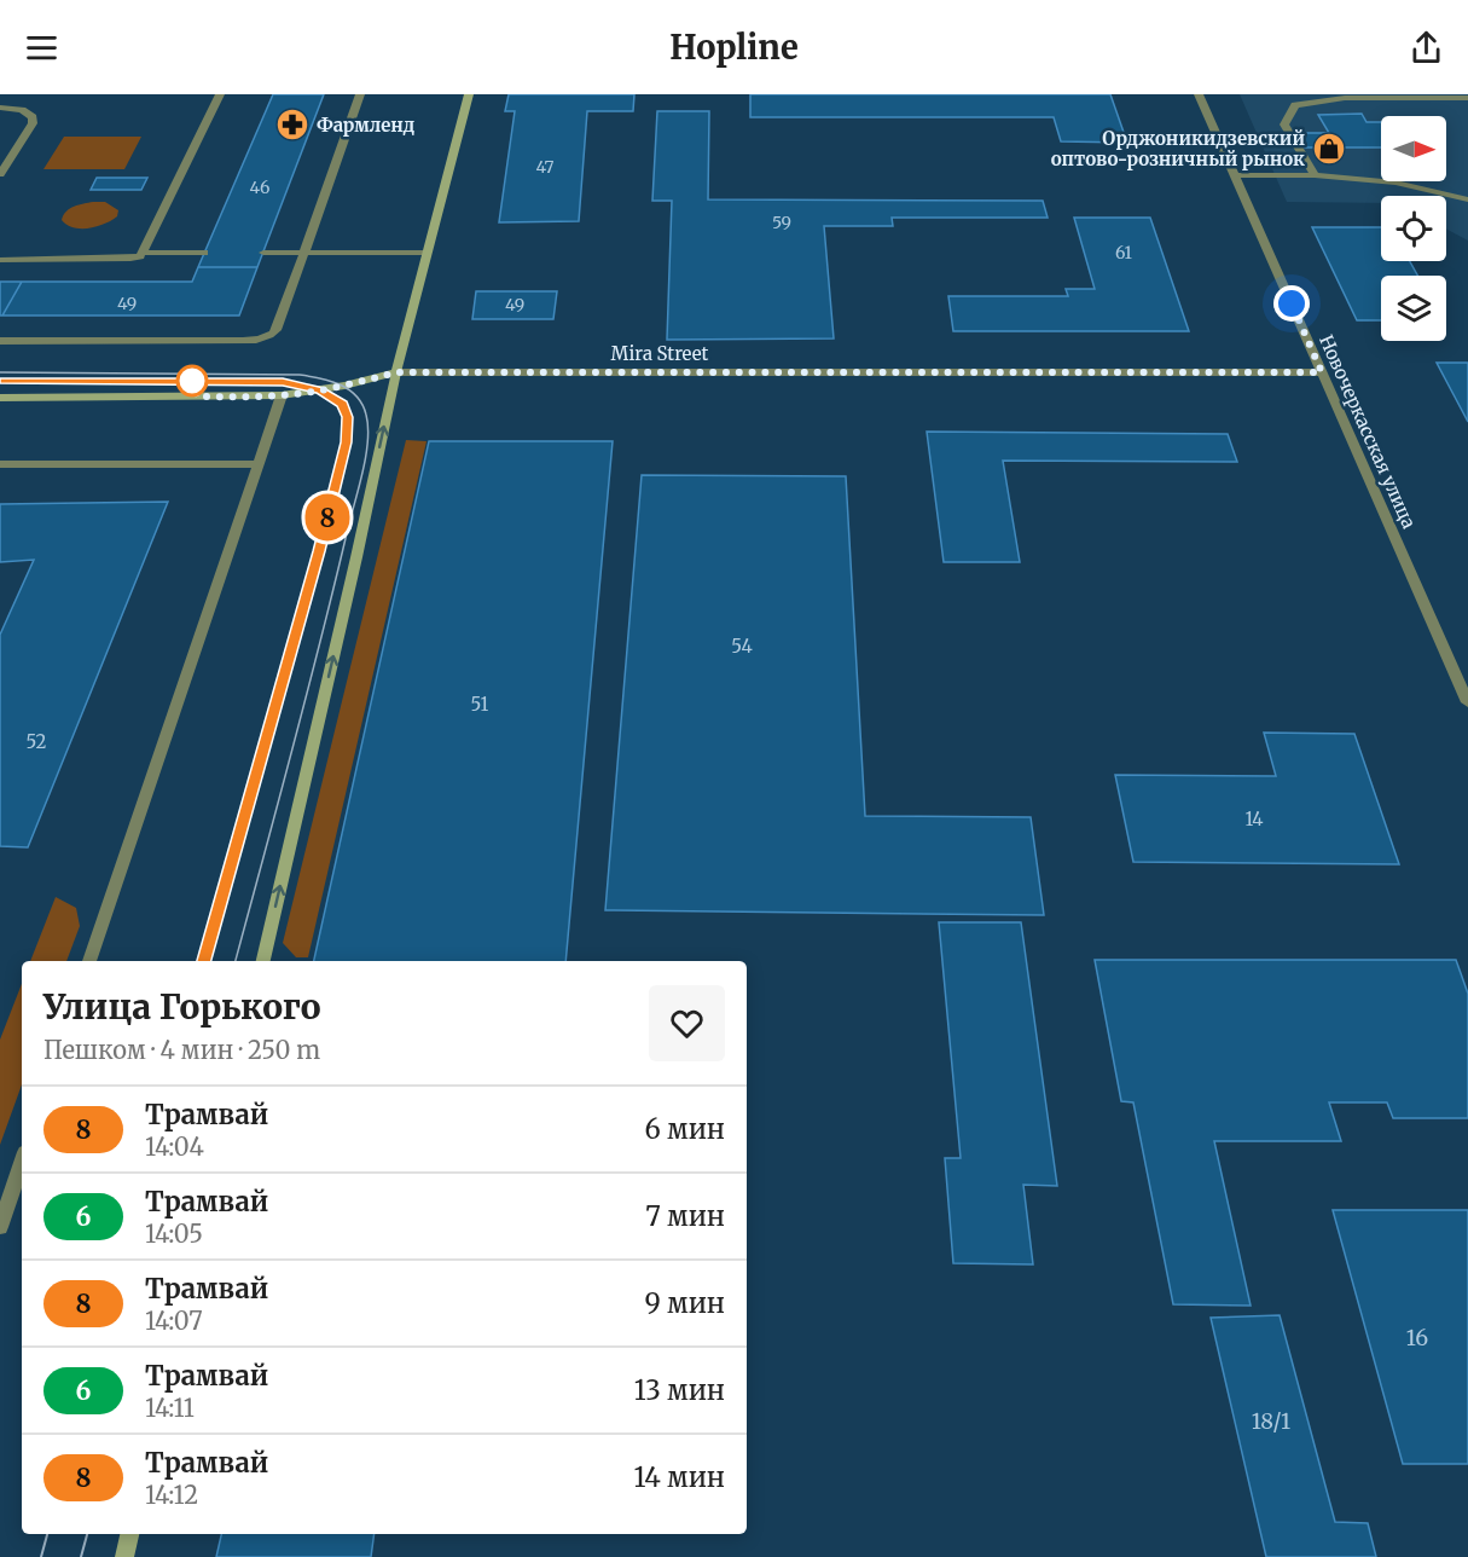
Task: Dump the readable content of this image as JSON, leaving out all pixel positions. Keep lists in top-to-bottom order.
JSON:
{
  "streets": {
    "street": ["Mira Street", "Новочеркасская улица"]
  },
  "crossings": [
    ["Mira Street", "Новочеркасская улица"]
  ],
  "places": {
    "pharmacy": ["Фармленд"],
    "shop": ["Орджоникидзевский оптово-розничный рынок"]
  },
  "lines": ["tram line 8"],
  "house_numbers": [
    "47",
    "46",
    "59",
    "61",
    "49",
    "49",
    "54",
    "51",
    "52",
    "14",
    "16",
    "18/1"
  ],
  "north": "right",
  "page": {
    "header": "Hopline",
    "on_map": "8",
    "heading": ["Улица Горького", "Пешком · 4 мин · 250 m"],
    "list": [
      {
        "mark": "8",
        "name": "Трамвай",
        "note": "14:04",
        "value": "6 мин"
      },
      {
        "mark": "6",
        "name": "Трамвай",
        "note": "14:05",
        "value": "7 мин"
      },
      {
        "mark": "8",
        "name": "Трамвай",
        "note": "14:07",
        "value": "9 мин"
      },
      {
        "mark": "6",
        "name": "Трамвай",
        "note": "14:11",
        "value": "13 мин"
      },
      {
        "mark": "8",
        "name": "Трамвай",
        "note": "14:12",
        "value": "14 мин"
      }
    ]
  }
}
